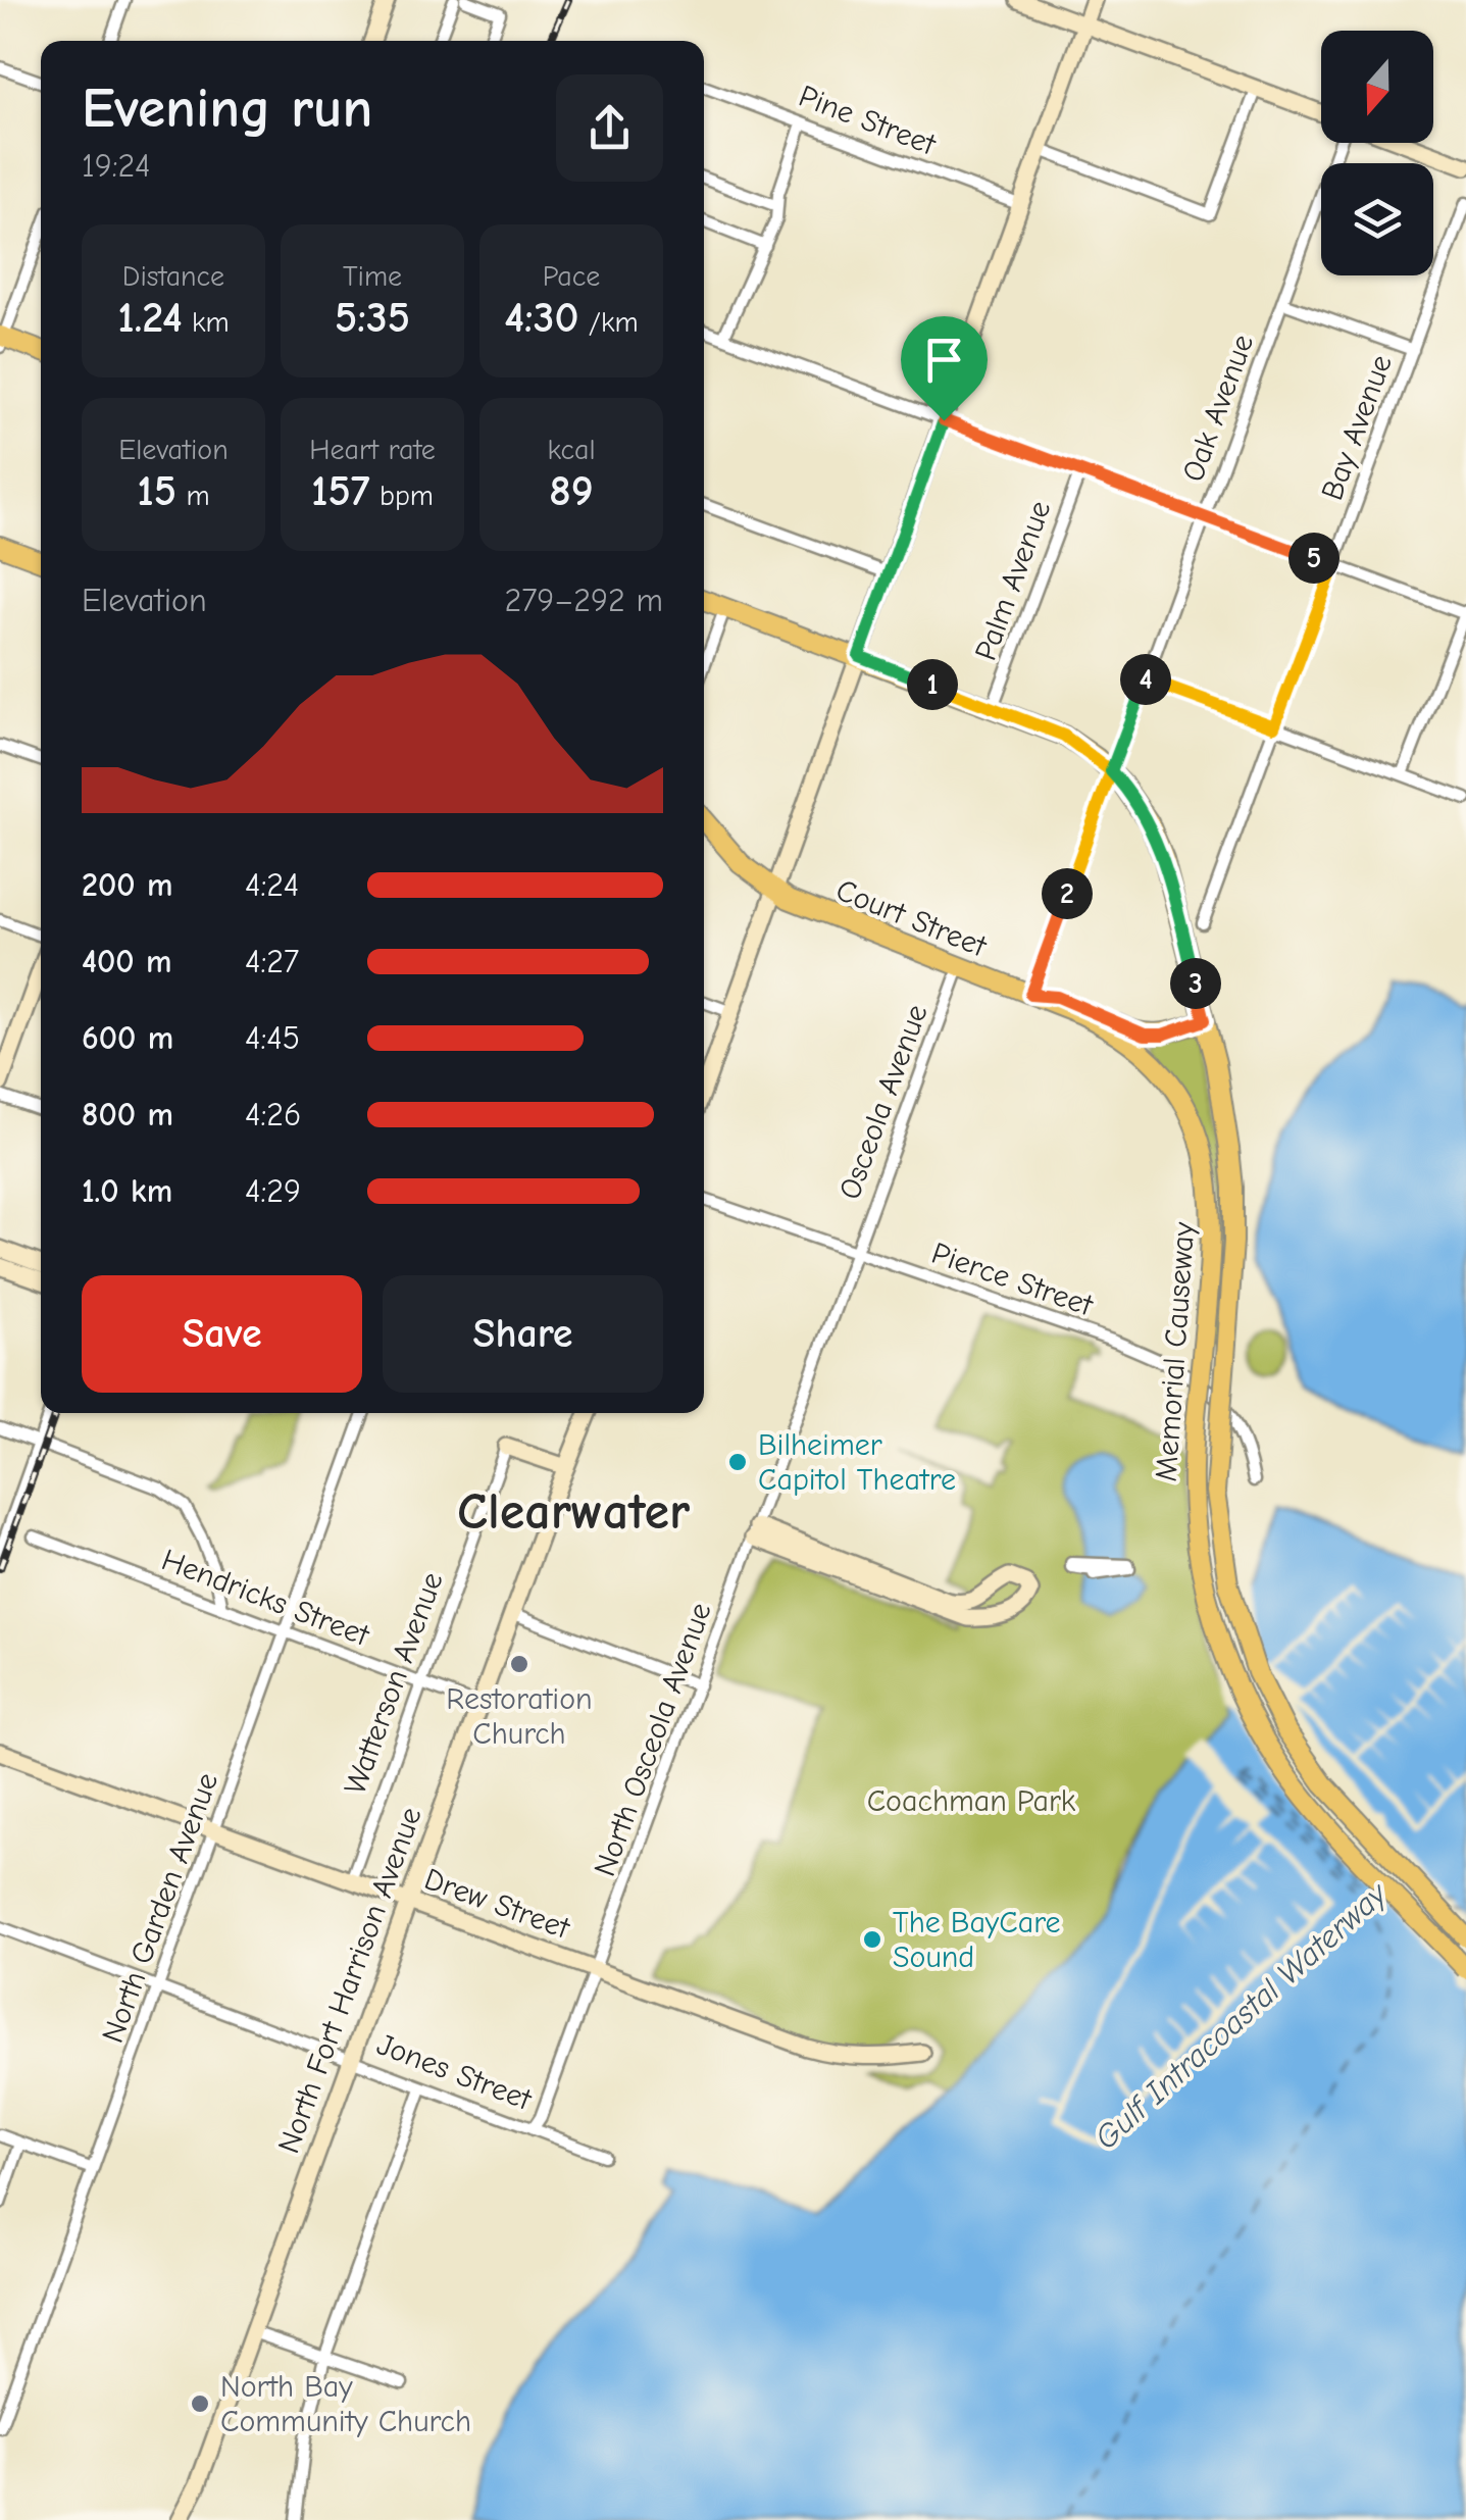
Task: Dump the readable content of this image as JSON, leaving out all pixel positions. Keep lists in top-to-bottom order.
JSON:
{
  "streets": {
    "main road": ["Court Street", "Memorial Causeway"],
    "street": [
      "Pine Street",
      "Oak Avenue",
      "Bay Avenue",
      "Palm Avenue",
      "Osceola Avenue",
      "Pierce Street",
      "Hendricks Street",
      "Watterson Avenue",
      "North Osceola Avenue",
      "Drew Street",
      "North Garden Avenue",
      "North Fort Harrison Avenue",
      "Jones Street"
    ]
  },
  "crossings": [
    ["Oak Avenue", "Court Street"],
    ["Oak Avenue", "Memorial Causeway"],
    ["Palm Avenue", "Memorial Causeway"],
    ["Court Street", "Osceola Avenue"],
    ["Court Street", "Memorial Causeway"],
    ["Osceola Avenue", "Pierce Street"],
    ["Osceola Avenue", "North Osceola Avenue"],
    ["Hendricks Street", "Watterson Avenue"],
    ["Hendricks Street", "North Garden Avenue"],
    ["Hendricks Street", "North Fort Harrison Avenue"],
    ["Watterson Avenue", "Drew Street"],
    ["North Osceola Avenue", "Drew Street"],
    ["North Osceola Avenue", "Jones Street"],
    ["Drew Street", "North Garden Avenue"],
    ["Drew Street", "North Fort Harrison Avenue"],
    ["North Garden Avenue", "Jones Street"],
    ["North Fort Harrison Avenue", "Jones Street"]
  ],
  "districts": ["Clearwater"],
  "water": ["Gulf Intracoastal Waterway"],
  "parks": ["Coachman Park"],
  "places": [
    "Bilheimer Capitol Theatre",
    "Restoration Church",
    "The BayCare Sound",
    "North Bay Community Church"
  ],
  "north": "bottom",
  "page": {
    "heading": ["Evening run", "19:24"],
    "stats": [
      ["Distance", "1.24 km"],
      ["Time", "5:35"],
      ["Pace", "4:30 /km"],
      ["Elevation", "15 m"],
      ["Heart rate", "157 bpm"],
      ["kcal", "89"]
    ],
    "pins": [
      "5",
      "4",
      "1",
      "2",
      "3"
    ],
    "chart": ["Elevation", "279–292 m"],
    "list": [
      {
        "name": "200 m",
        "note": "4:24"
      },
      {
        "name": "400 m",
        "note": "4:27"
      },
      {
        "name": "600 m",
        "note": "4:45"
      },
      {
        "name": "800 m",
        "note": "4:26"
      },
      {
        "name": "1.0 km",
        "note": "4:29"
      }
    ],
    "buttons": ["Save", "Share"]
  }
}
